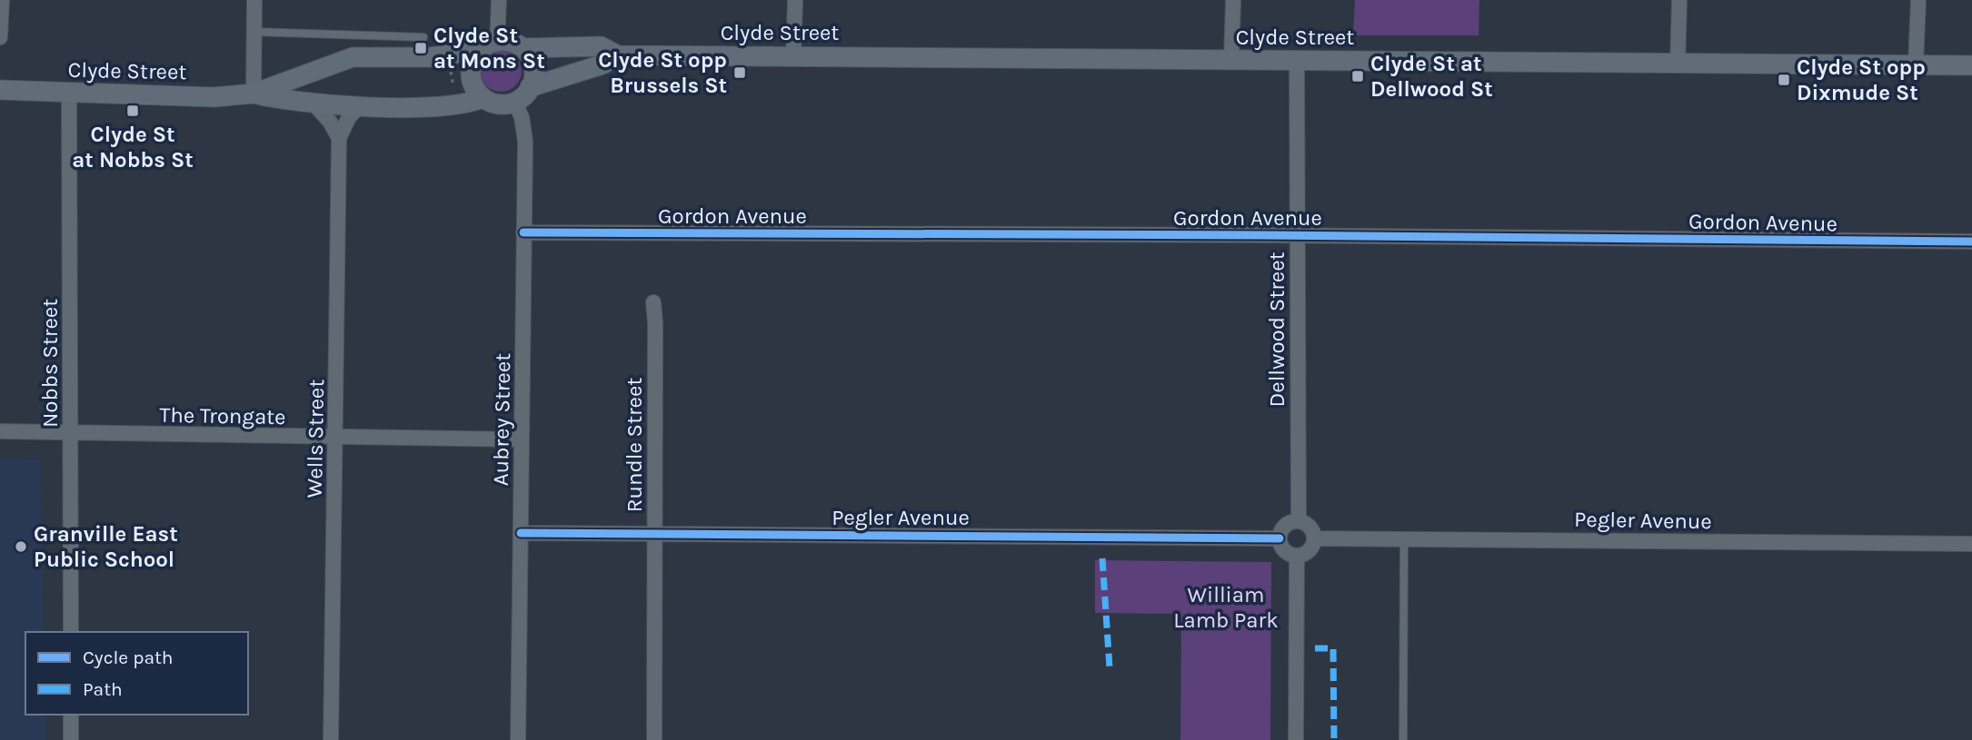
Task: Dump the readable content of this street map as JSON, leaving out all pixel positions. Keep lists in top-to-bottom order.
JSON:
{
  "streets": {
    "main road": ["Clyde Street"],
    "street": [
      "Gordon Avenue",
      "Dellwood Street",
      "Nobbs Street",
      "The Trongate",
      "Aubrey Street",
      "Wells Street",
      "Rundle Street",
      "Pegler Avenue"
    ]
  },
  "crossings": [
    ["Clyde Street", "Dellwood Street"],
    ["Clyde Street", "Nobbs Street"],
    ["Clyde Street", "Aubrey Street"],
    ["Gordon Avenue", "Dellwood Street"],
    ["Gordon Avenue", "Aubrey Street"],
    ["Dellwood Street", "Pegler Avenue"],
    ["Nobbs Street", "The Trongate"],
    ["The Trongate", "Aubrey Street"],
    ["The Trongate", "Wells Street"],
    ["Aubrey Street", "Pegler Avenue"],
    ["Rundle Street", "Pegler Avenue"]
  ],
  "parks": ["William Lamb Park"],
  "places": {
    "transit": [
      "Clyde St at Mons St",
      "Clyde St opp Brussels St",
      "Clyde St at Dellwood St",
      "Clyde St opp Dixmude St",
      "Clyde St at Nobbs St"
    ],
    "other": ["Granville East Public School"]
  },
  "legend": ["Cycle path", "Path"]
}
